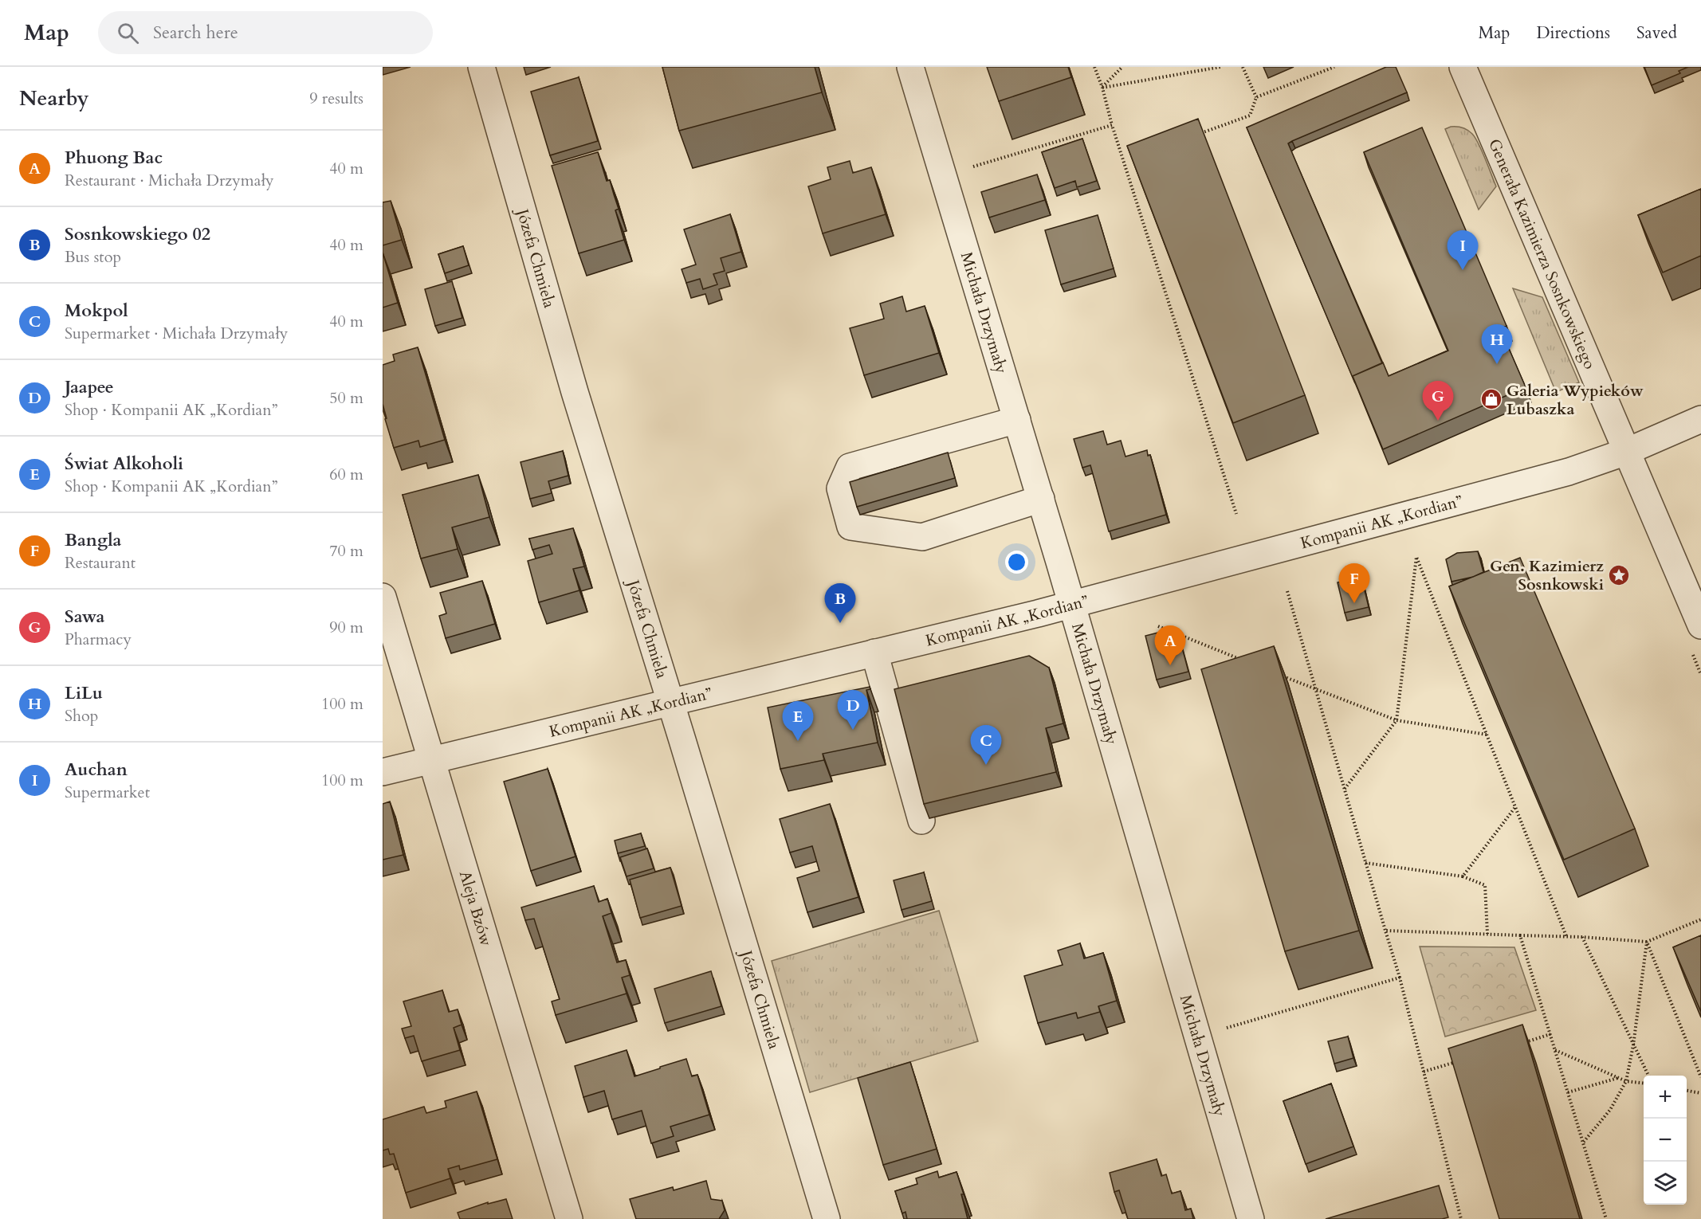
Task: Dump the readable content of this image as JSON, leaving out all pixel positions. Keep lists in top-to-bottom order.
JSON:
{
  "streets": {
    "street": [
      "Generała Kazimierza Sosnkowskiego",
      "Józefa Chmiela",
      "Michała Drzymały",
      "Kompanii AK „Kordian”",
      "Aleja Bzów"
    ]
  },
  "crossings": [
    ["Generała Kazimierza Sosnkowskiego", "Kompanii AK „Kordian”"],
    ["Józefa Chmiela", "Kompanii AK „Kordian”"],
    ["Michała Drzymały", "Kompanii AK „Kordian”"],
    ["Kompanii AK „Kordian”", "Aleja Bzów"]
  ],
  "places": {
    "shop": ["Galeria Wypieków Lubaszka"],
    "place": ["Gen. Kazimierz Sosnkowski"]
  },
  "page": {
    "header": "Map",
    "search": "Search here",
    "nav": ["Map", "Directions", "Saved"],
    "heading": ["Nearby", "9 results"],
    "list": [
      {
        "mark": "A",
        "name": "Phuong Bac",
        "note": "Restaurant · Michała Drzymały",
        "value": "40 m"
      },
      {
        "mark": "B",
        "name": "Sosnkowskiego 02",
        "note": "Bus stop",
        "value": "40 m"
      },
      {
        "mark": "C",
        "name": "Mokpol",
        "note": "Supermarket · Michała Drzymały",
        "value": "40 m"
      },
      {
        "mark": "D",
        "name": "Jaapee",
        "note": "Shop · Kompanii AK „Kordian”",
        "value": "50 m"
      },
      {
        "mark": "E",
        "name": "Świat Alkoholi",
        "note": "Shop · Kompanii AK „Kordian”",
        "value": "60 m"
      },
      {
        "mark": "F",
        "name": "Bangla",
        "note": "Restaurant",
        "value": "70 m"
      },
      {
        "mark": "G",
        "name": "Sawa",
        "note": "Pharmacy",
        "value": "90 m"
      },
      {
        "mark": "H",
        "name": "LiLu",
        "note": "Shop",
        "value": "100 m"
      },
      {
        "mark": "I",
        "name": "Auchan",
        "note": "Supermarket",
        "value": "100 m"
      }
    ],
    "pins": [
      "I",
      "H",
      "G",
      "F",
      "B",
      "A",
      "D",
      "E",
      "C"
    ],
    "map_buttons": ["+", "−"]
  }
}
